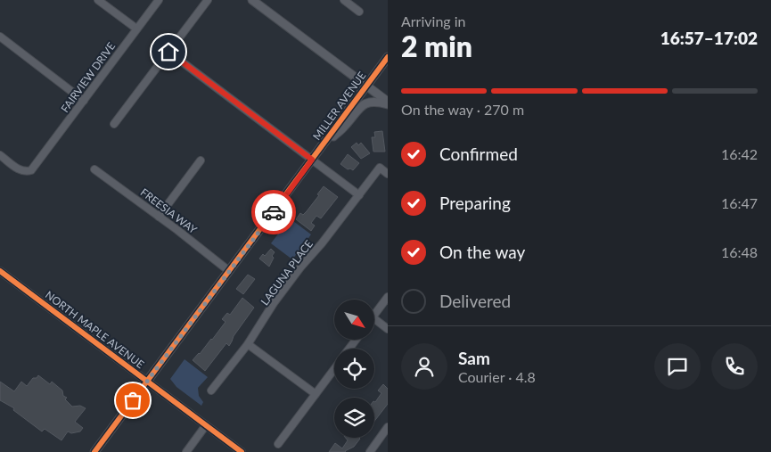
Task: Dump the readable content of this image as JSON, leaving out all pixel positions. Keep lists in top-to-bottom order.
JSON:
{
  "streets": {
    "street": [
      "FAIRVIEW DRIVE",
      "MILLER AVENUE",
      "FREESIA WAY",
      "LAGUNA PLACE",
      "NORTH MAPLE AVENUE"
    ]
  },
  "crossings": [
    ["MILLER AVENUE", "FREESIA WAY"],
    ["MILLER AVENUE", "NORTH MAPLE AVENUE"]
  ],
  "north": "bottom right",
  "page": {
    "heading": ["2 min", "Arriving in", "16:57–17:02"],
    "panel": ["Sam", "Courier · 4.8"],
    "bar": "On the way · 270 m",
    "list": [
      ["Confirmed", "16:42"],
      ["Preparing", "16:47"],
      ["On the way", "16:48"],
      "Delivered"
    ]
  }
}
